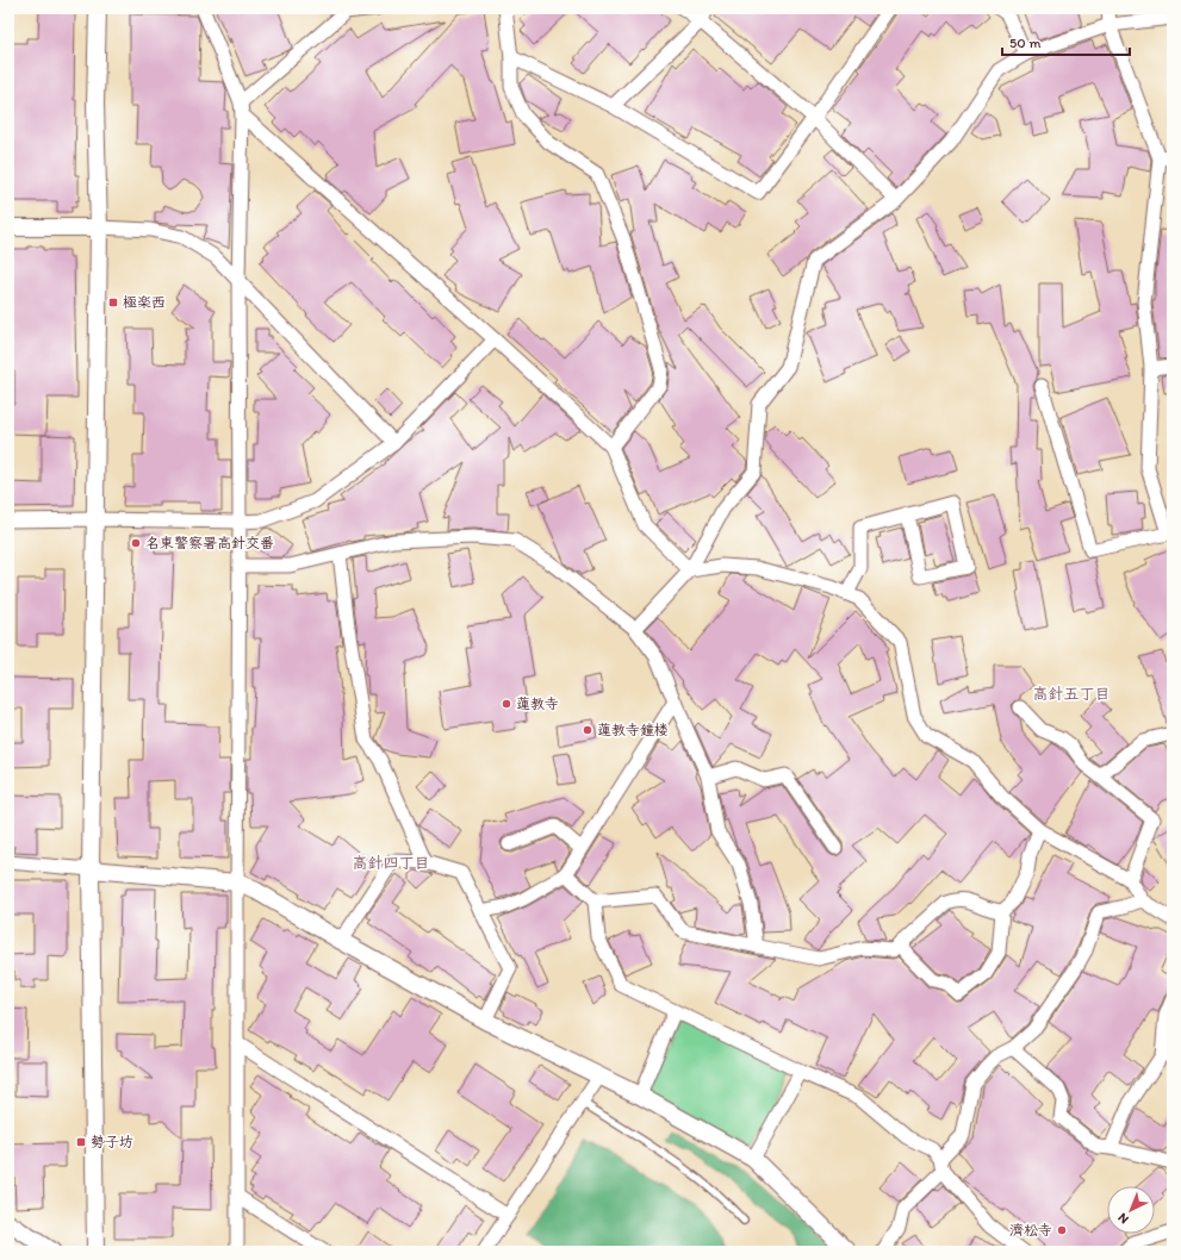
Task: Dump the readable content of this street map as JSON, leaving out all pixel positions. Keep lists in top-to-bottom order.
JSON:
{
  "districts": ["高針五丁目", "高針四丁目"],
  "places": {
    "transit": ["極楽西", "勢子坊"],
    "other": [
      "名東警察署高針交番",
      "蓮教寺",
      "蓮教寺鐘楼",
      "濟松寺"
    ]
  },
  "scale_bar": "50 m",
  "north": "bottom left"
}
